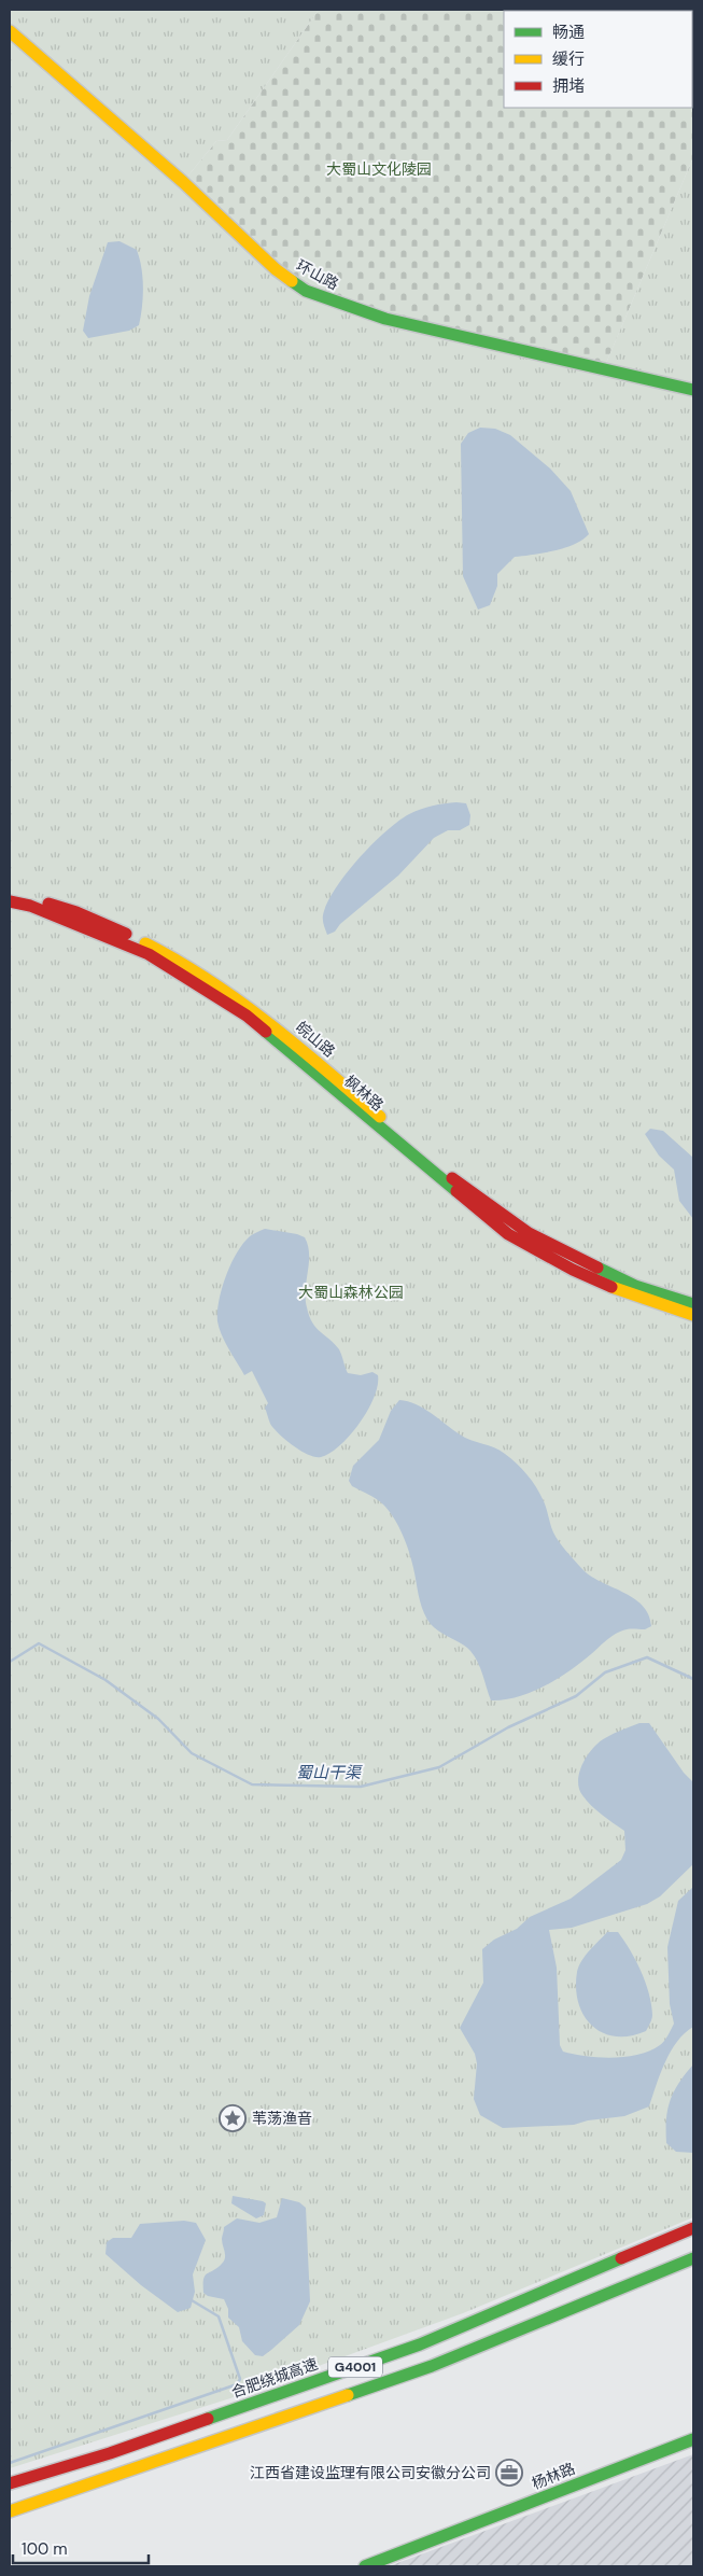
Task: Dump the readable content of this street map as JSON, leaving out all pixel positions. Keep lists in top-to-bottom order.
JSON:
{
  "streets": {
    "main road": [
      "环山路",
      "皖山路",
      "枫林路",
      "G4001",
      "合肥绕城高速",
      "杨林路"
    ]
  },
  "water": ["蜀山干渠"],
  "parks": ["大蜀山文化陵园", "大蜀山森林公园"],
  "places": {
    "place": ["苇荡渔音"],
    "office": ["江西省建设监理有限公司安徽分公司"]
  },
  "legend": ["畅通", "缓行", "拥堵"],
  "scale_bar": "100 m"
}
